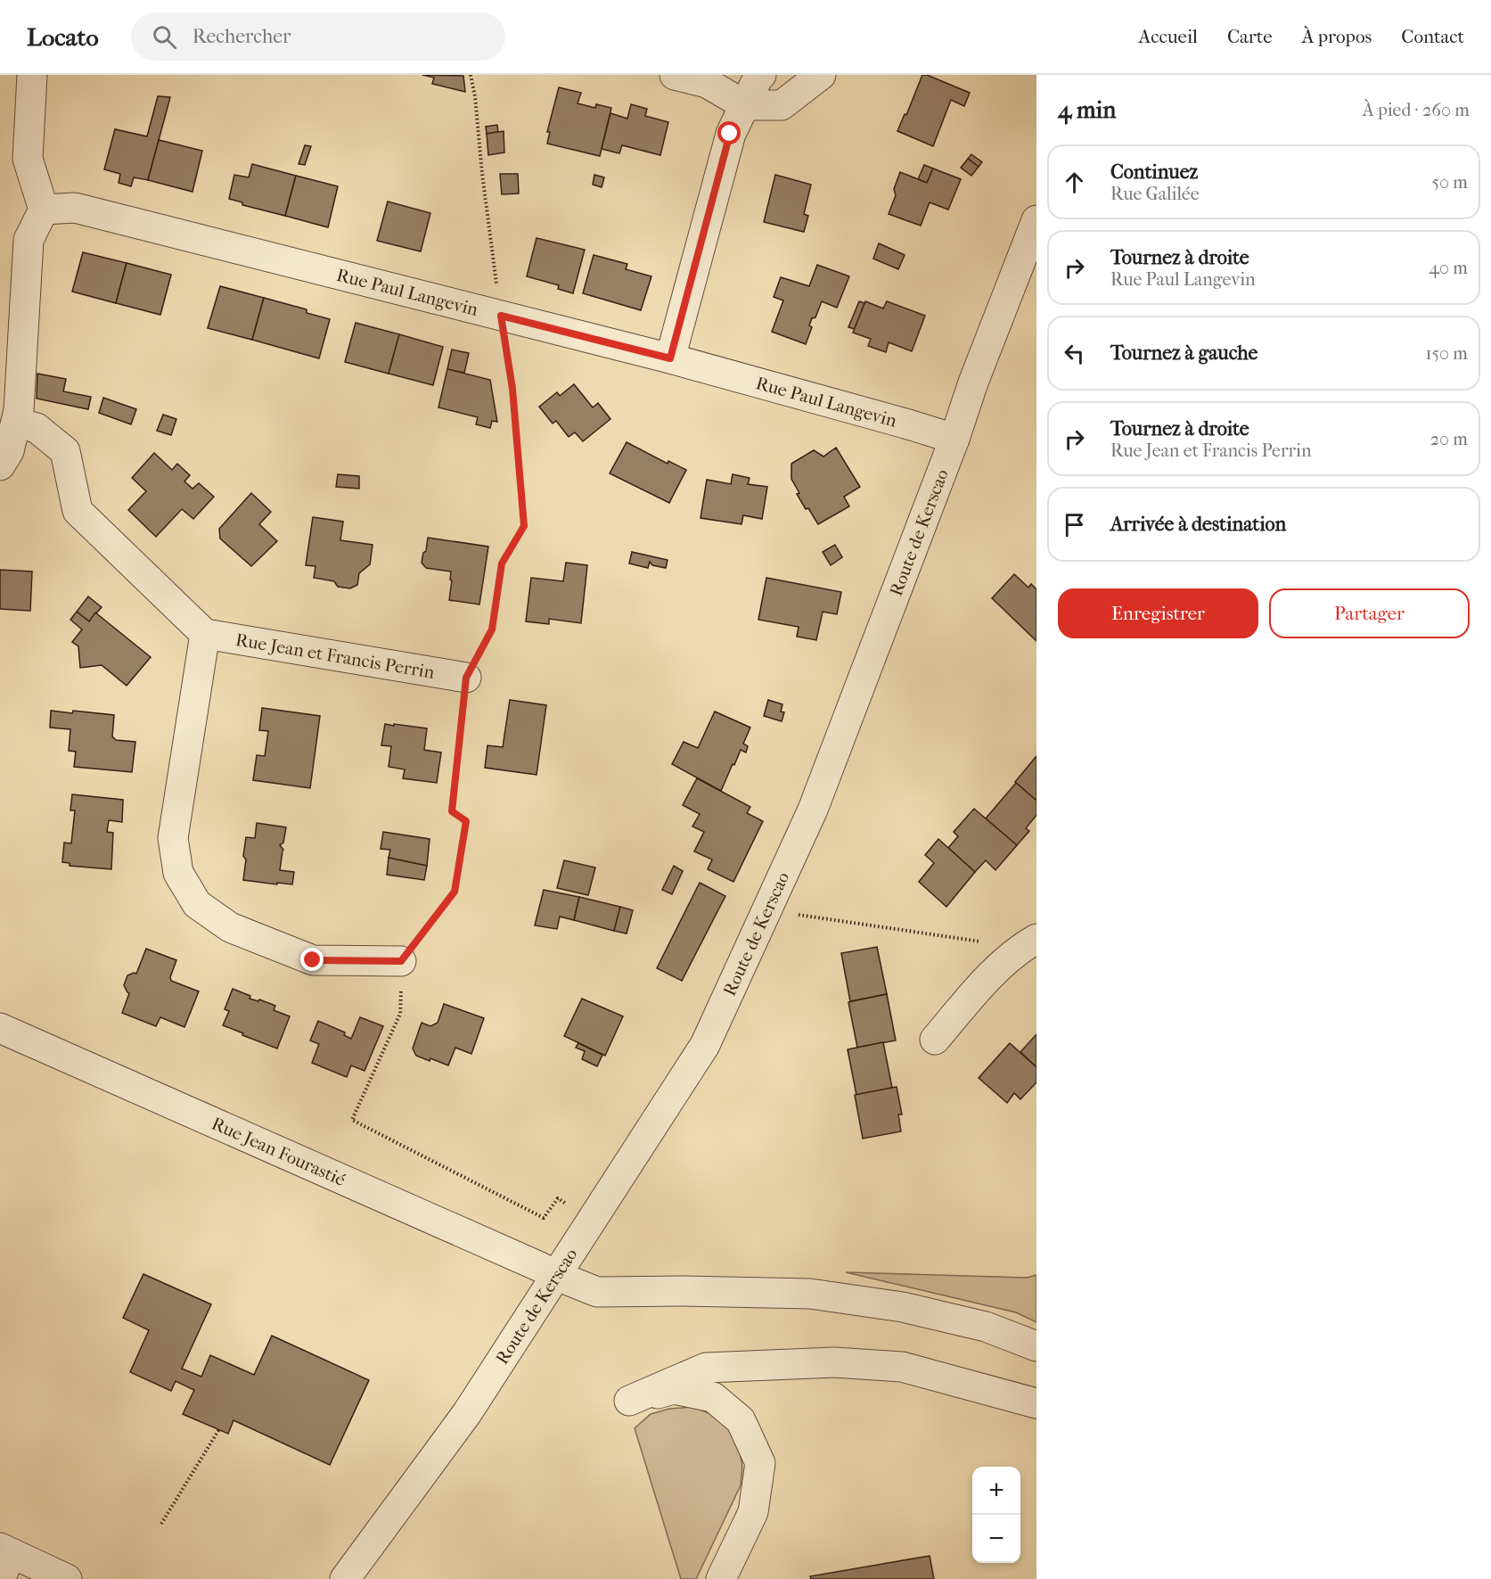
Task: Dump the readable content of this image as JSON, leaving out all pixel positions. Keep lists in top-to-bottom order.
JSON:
{
  "streets": {
    "street": [
      "Rue Paul Langevin",
      "Route de Kerscao",
      "Rue Jean et Francis Perrin",
      "Rue Jean Fourastié"
    ]
  },
  "crossings": [
    ["Rue Paul Langevin", "Route de Kerscao"],
    ["Route de Kerscao", "Rue Jean Fourastié"]
  ],
  "page": {
    "header": "Locato",
    "search": "Rechercher",
    "nav": [
      "Accueil",
      "Carte",
      "À propos",
      "Contact"
    ],
    "heading": ["4 min", "À pied · 260 m"],
    "list": [
      ["Continuez", "Rue Galilée", "50 m"],
      ["Tournez à droite", "Rue Paul Langevin", "40 m"],
      ["Tournez à gauche", "150 m"],
      ["Tournez à droite", "Rue Jean et Francis Perrin", "20 m"],
      "Arrivée à destination"
    ],
    "buttons": ["Enregistrer", "Partager"],
    "map_buttons": ["+", "−"]
  }
}
